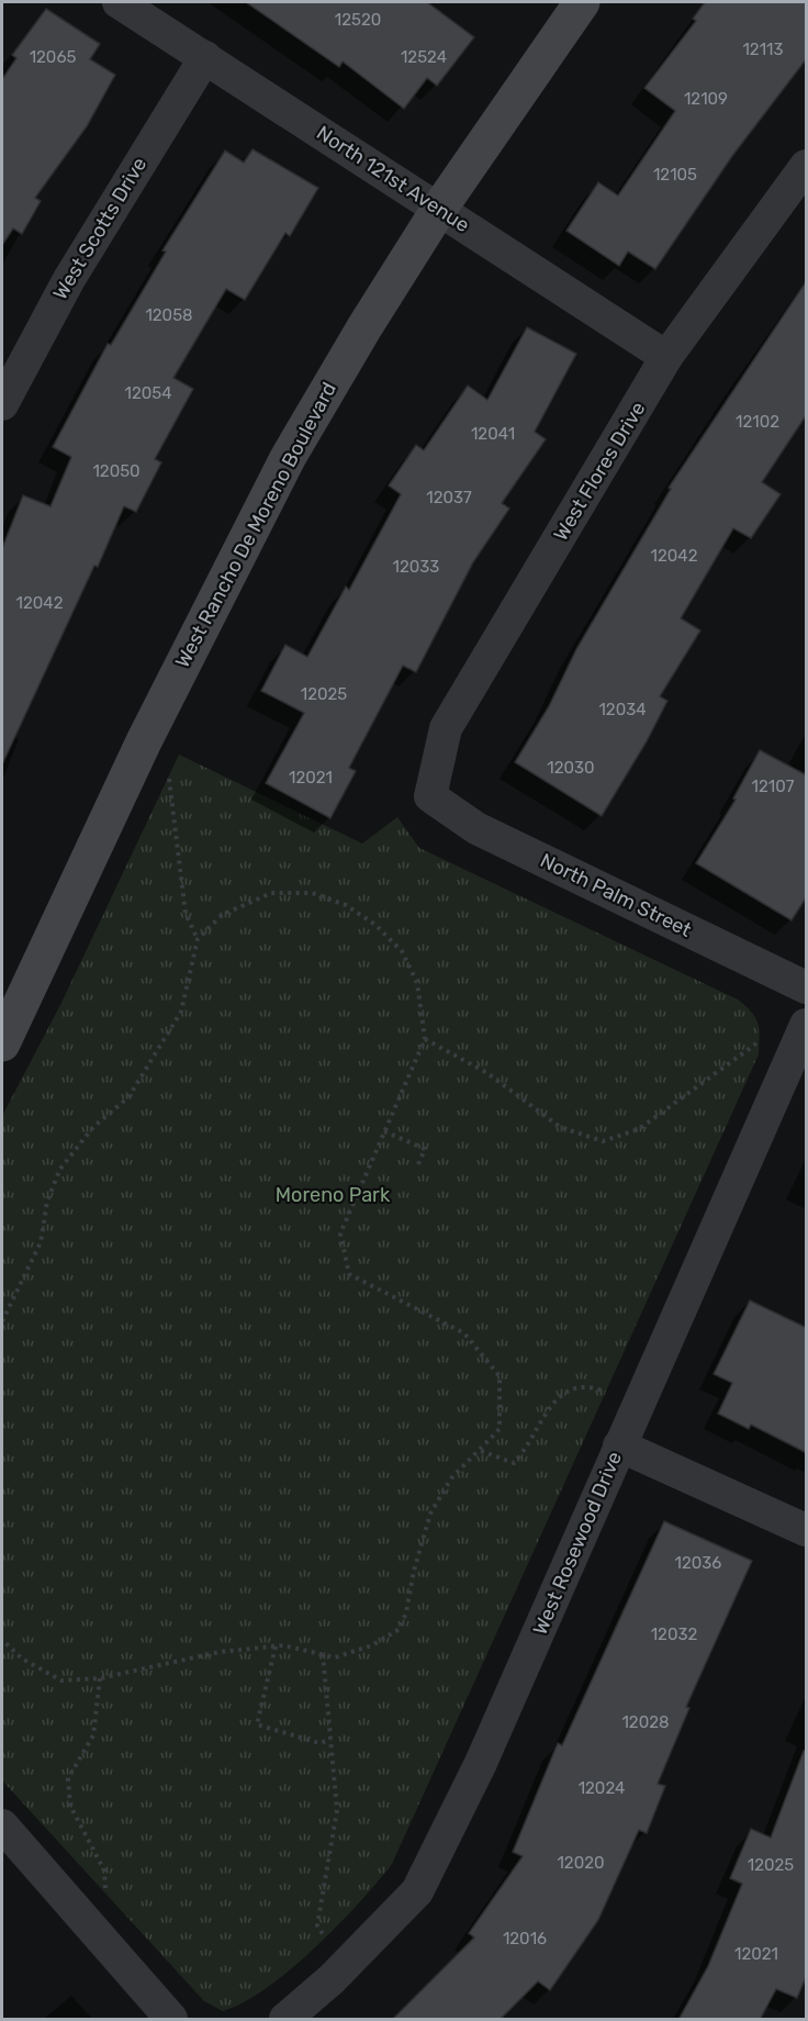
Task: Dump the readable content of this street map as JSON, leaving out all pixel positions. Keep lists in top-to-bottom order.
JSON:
{
  "streets": {
    "street": [
      "North 121st Avenue",
      "West Scotts Drive",
      "West Flores Drive",
      "West Rancho De Moreno Boulevard",
      "North Palm Street",
      "West Rosewood Drive"
    ]
  },
  "crossings": [
    ["North 121st Avenue", "West Scotts Drive"],
    ["North 121st Avenue", "West Flores Drive"],
    ["North 121st Avenue", "West Rancho De Moreno Boulevard"],
    ["West Flores Drive", "North Palm Street"]
  ],
  "parks": ["Moreno Park"],
  "house_numbers": [
    "12520",
    "12113",
    "12065",
    "12524",
    "12109",
    "12105",
    "12058",
    "12054",
    "12102",
    "12041",
    "12050",
    "12037",
    "12042",
    "12033",
    "12042",
    "12025",
    "12034",
    "12030",
    "12021",
    "12107",
    "12036",
    "12032",
    "12028",
    "12024",
    "12020",
    "12025",
    "12016",
    "12021"
  ]
}
